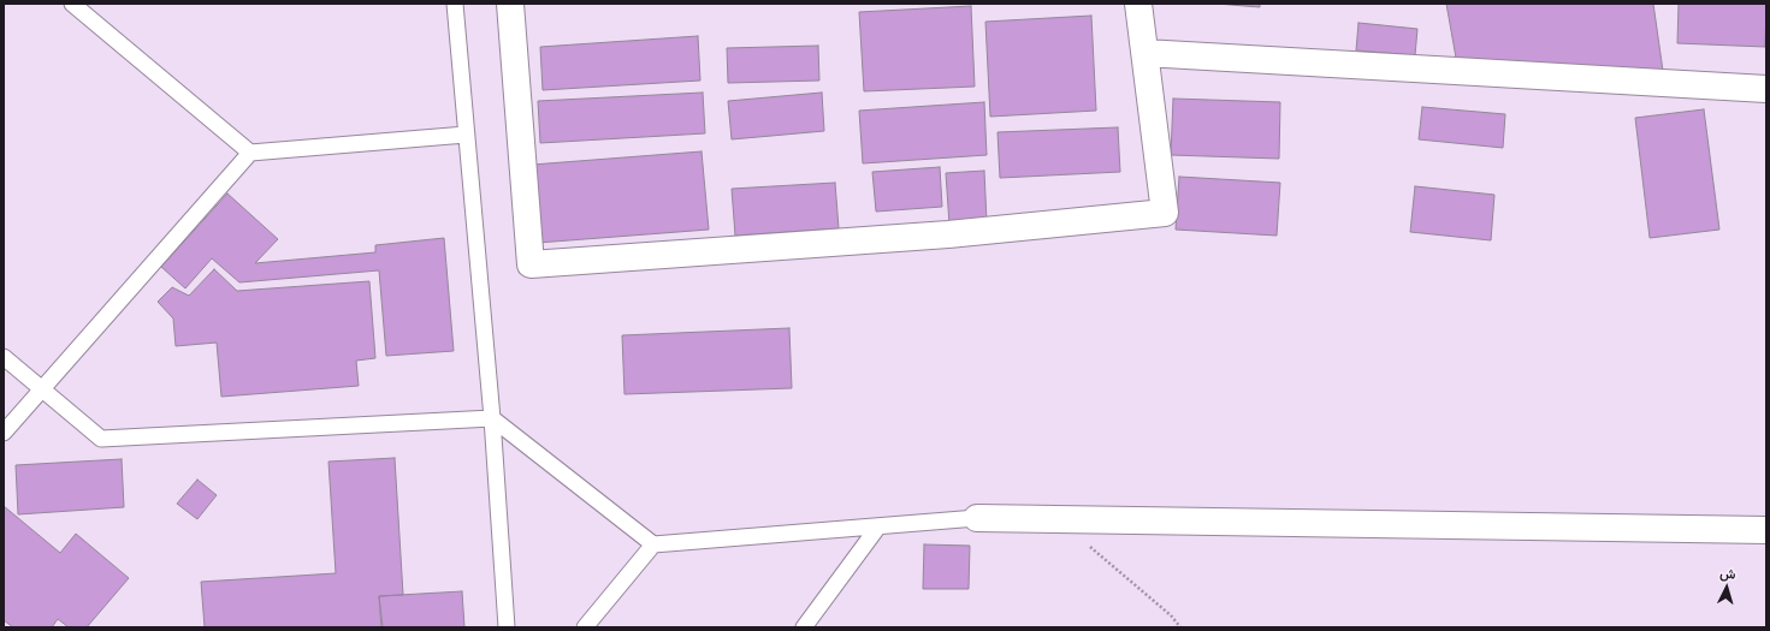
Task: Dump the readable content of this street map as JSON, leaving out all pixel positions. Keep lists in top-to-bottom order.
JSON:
{
  "north": "top"
}
